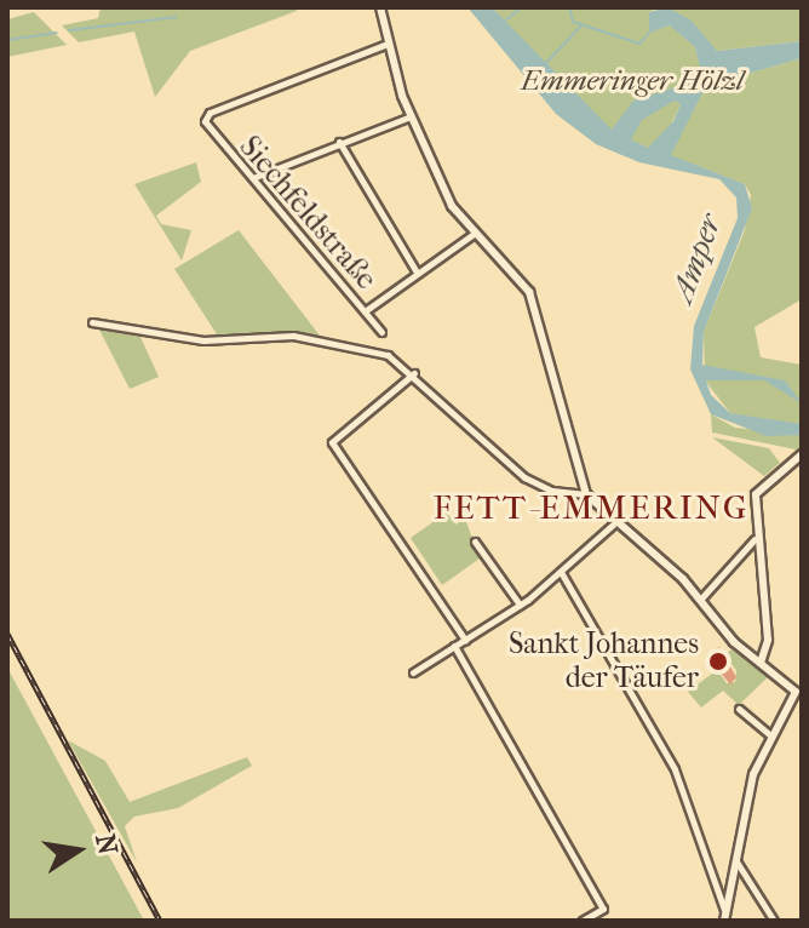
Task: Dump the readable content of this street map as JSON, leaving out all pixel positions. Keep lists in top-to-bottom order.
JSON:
{
  "streets": {
    "street": ["Siechfeldstraße"]
  },
  "districts": ["FETT-EMMERING"],
  "water": ["Amper"],
  "parks": ["Emmeringer Hölzl"],
  "places": ["Sankt Johannes der Täufer"],
  "north": "right"
}
